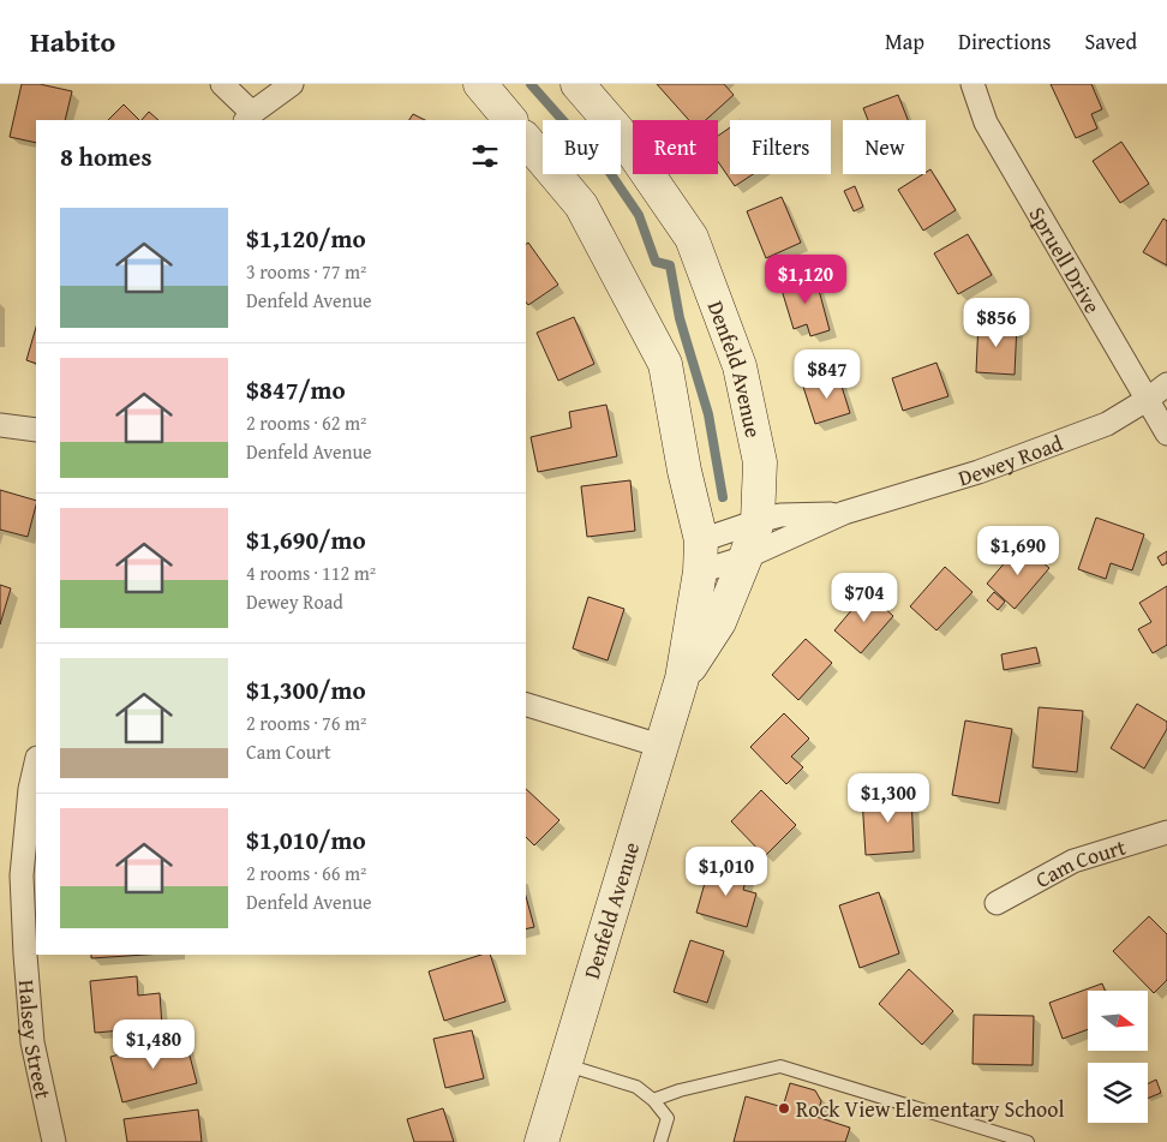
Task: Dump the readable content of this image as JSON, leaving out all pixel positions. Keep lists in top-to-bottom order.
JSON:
{
  "streets": {
    "street": [
      "Spruell Drive",
      "Denfeld Avenue",
      "Dewey Road",
      "Cam Court",
      "Halsey Street"
    ]
  },
  "crossings": [
    ["Spruell Drive", "Dewey Road"],
    ["Denfeld Avenue", "Dewey Road"]
  ],
  "places": ["Rock View Elementary School"],
  "north": "right",
  "page": {
    "header": "Habito",
    "nav": ["Map", "Directions", "Saved"],
    "chip": [
      "Buy",
      "Rent",
      "Filters",
      "New"
    ],
    "heading": "8 homes",
    "list": [
      {
        "name": "$1,120/mo",
        "note": "3 rooms · 77 m² · Denfeld Avenue"
      },
      {
        "name": "$847/mo",
        "note": "2 rooms · 62 m² · Denfeld Avenue"
      },
      {
        "name": "$1,690/mo",
        "note": "4 rooms · 112 m² · Dewey Road"
      },
      {
        "name": "$1,300/mo",
        "note": "2 rooms · 76 m² · Cam Court"
      },
      {
        "name": "$1,010/mo",
        "note": "2 rooms · 66 m² · Denfeld Avenue"
      }
    ],
    "price": [
      "$1,120",
      "$856",
      "$847",
      "$1,690",
      "$704",
      "$1,300",
      "$1,010",
      "$1,480"
    ]
  }
}
